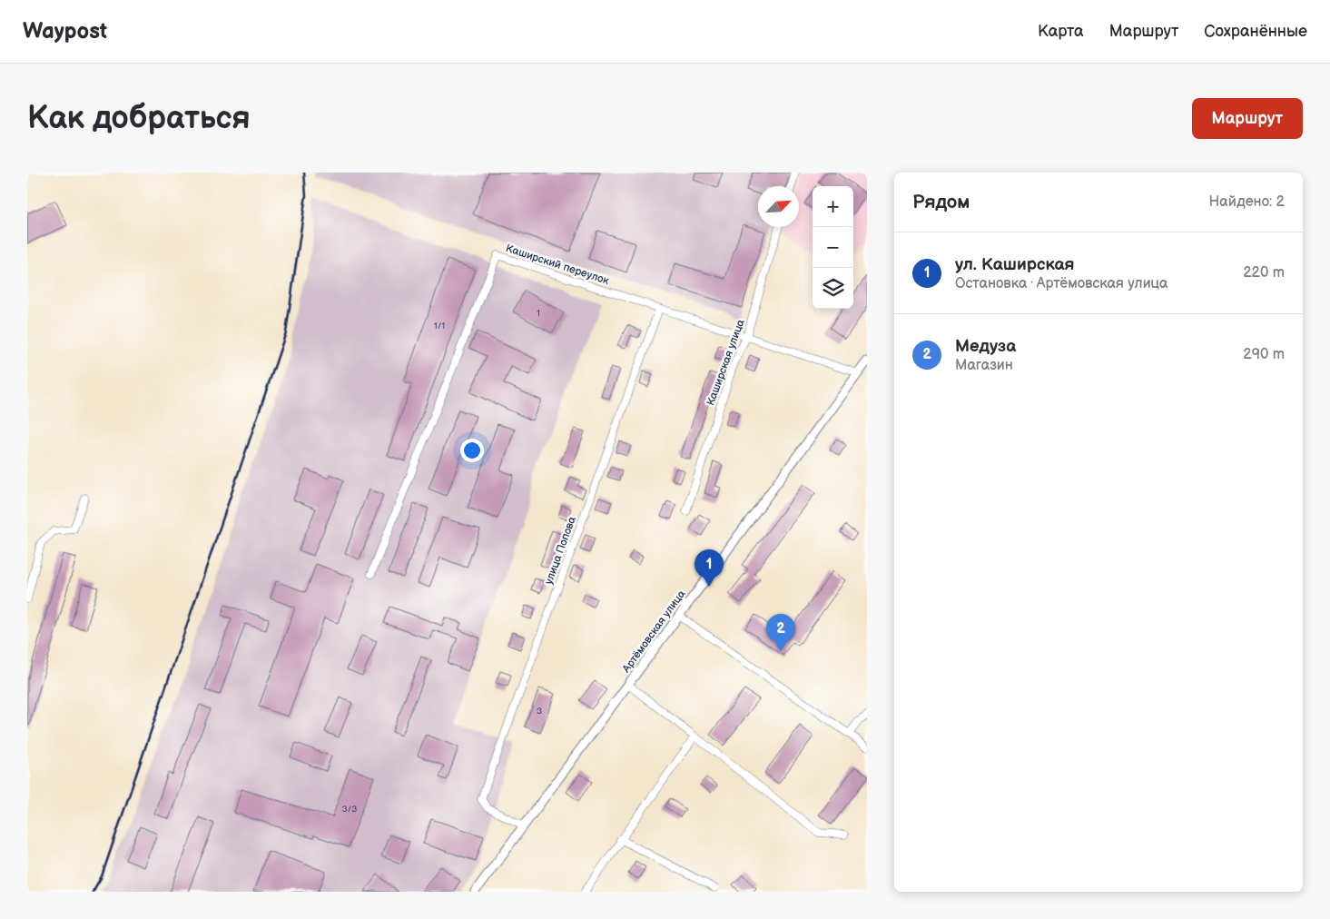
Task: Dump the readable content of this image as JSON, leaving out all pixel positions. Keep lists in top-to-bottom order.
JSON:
{
  "streets": {
    "street": [
      "Каширский переулок",
      "Каширская улица",
      "улица Попова",
      "Артёмовская улица"
    ]
  },
  "crossings": [
    ["Каширский переулок", "Каширская улица"],
    ["Каширский переулок", "улица Попова"],
    ["Каширский переулок", "Артёмовская улица"],
    ["улица Попова", "Артёмовская улица"]
  ],
  "house_numbers": [
    "1",
    "1/1",
    "3",
    "3/3"
  ],
  "north": "top right",
  "page": {
    "header": "Waypost",
    "nav": ["Карта", "Маршрут", "Сохранённые"],
    "buttons": "Маршрут",
    "title": "Как добраться",
    "heading": ["Рядом", "Найдено: 2"],
    "map_buttons": ["+", "−"],
    "list": [
      {
        "mark": "1",
        "name": "ул. Каширская",
        "note": "Остановка · Артёмовская улица",
        "value": "220 m"
      },
      {
        "mark": "2",
        "name": "Медуза",
        "note": "Магазин",
        "value": "290 m"
      }
    ],
    "pins": ["1", "2"]
  }
}
